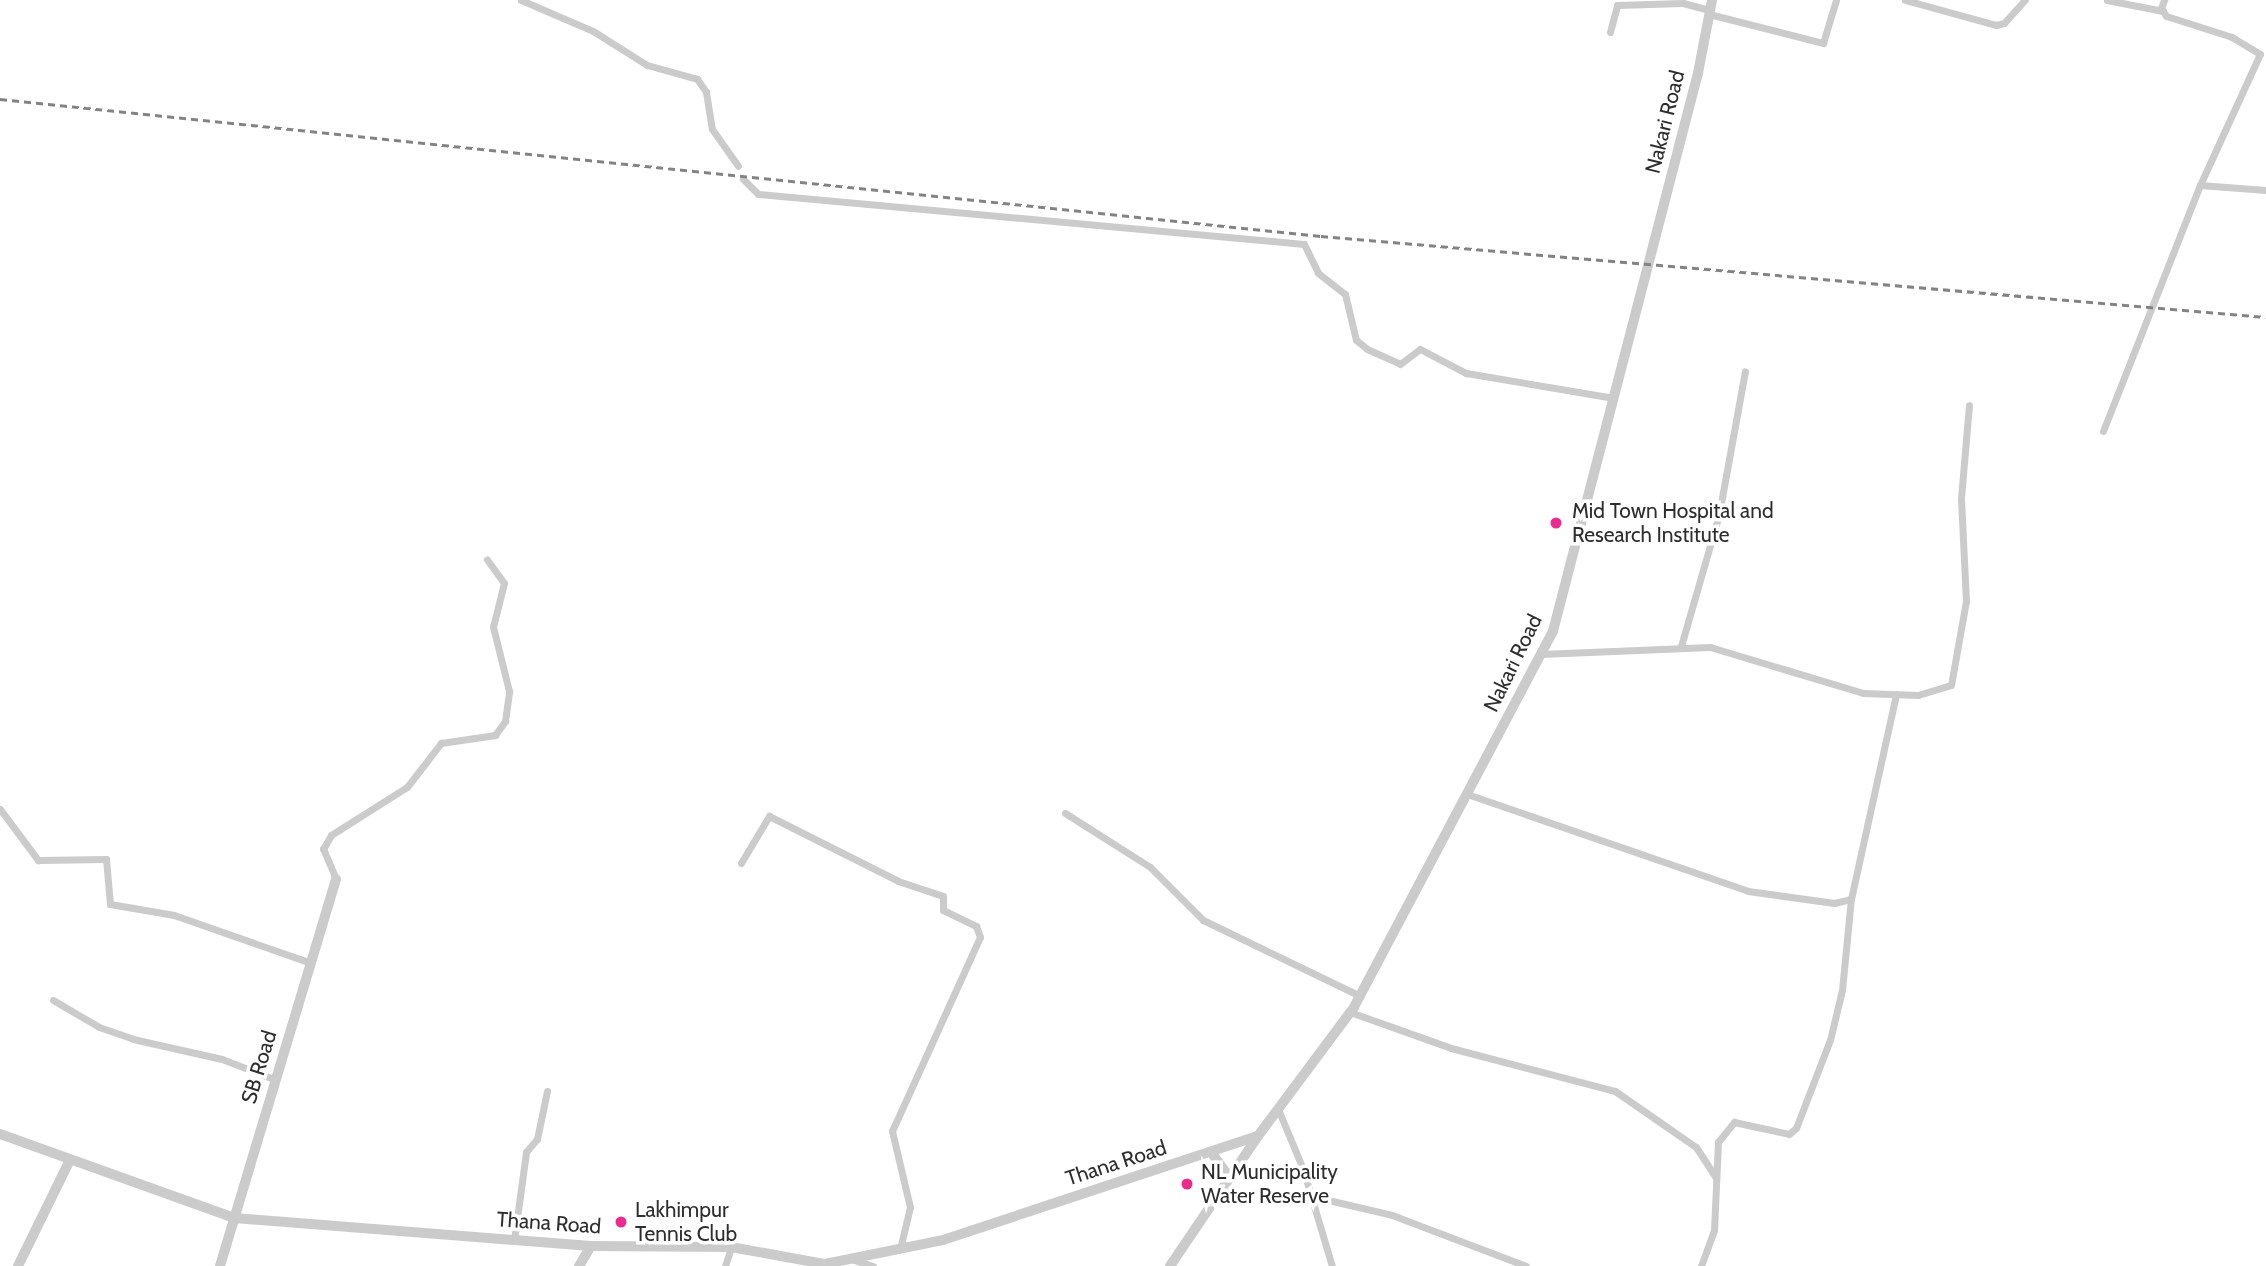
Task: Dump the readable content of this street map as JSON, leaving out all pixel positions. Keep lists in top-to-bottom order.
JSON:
{
  "streets": {
    "street": ["Nakari Road", "SB Road", "Thana Road"]
  },
  "crossings": [
    ["Nakari Road", "Thana Road"],
    ["SB Road", "Thana Road"]
  ],
  "places": ["Mid Town Hospital and Research Institute", "NL Municipality Water Reserve", "Lakhimpur Tennis Club"]
}
